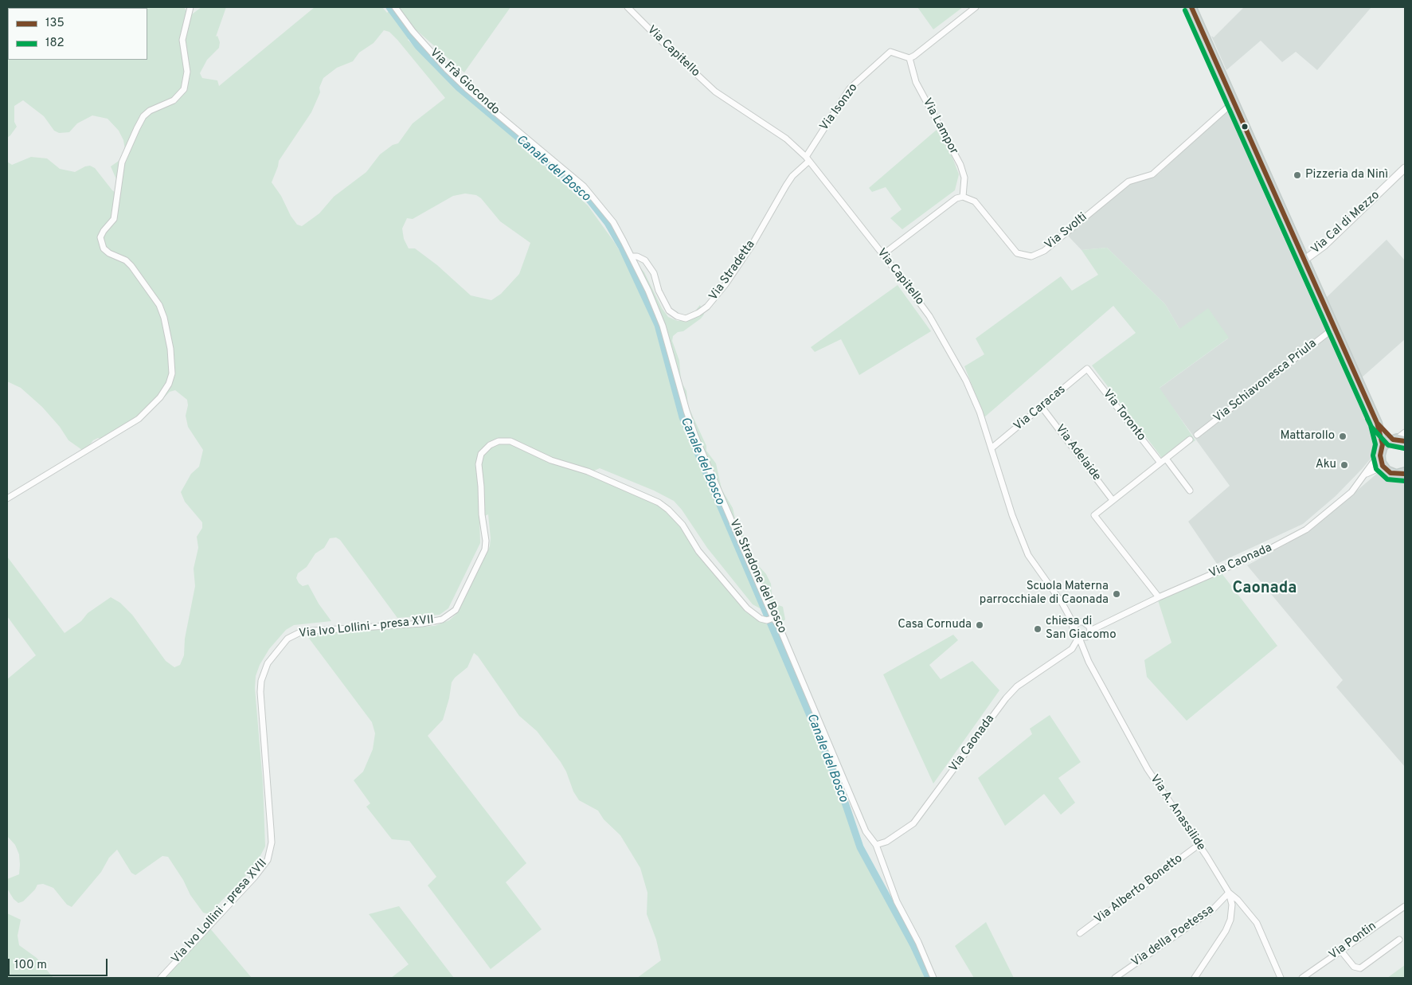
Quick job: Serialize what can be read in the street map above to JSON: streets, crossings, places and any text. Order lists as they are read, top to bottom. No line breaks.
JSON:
{"streets":{"street":["Via Capitello","Via Frà Giocondo","Via Isonzo","Via Lampor","Via Cal di Mezzo","Via Svolti","Via Stradetta","Via Schiavonesca Priula","Via Caracas","Via Toronto","Via Adelaide","Via Caonada","Via Stradone del Bosco","Via Ivo Lollini - presa XVII","Via A. Anassilide","Via Alberto Bonetto","Via della Poetessa","Via Pontin"]},"crossings":[["Via Capitello","Via Isonzo"],["Via Capitello","Via Stradetta"],["Via Capitello","Via Caracas"],["Via Capitello","Via Caonada"],["Via Capitello","Via A. Anassilide"],["Via Frà Giocondo","Via Stradone del Bosco"],["Via Isonzo","Via Lampor"],["Via Isonzo","Via Stradetta"],["Via Lampor","Via Svolti"],["Via Stradetta","Via Stradone del Bosco"],["Via Caracas","Via Toronto"],["Via Caracas","Via Adelaide"],["Via Caonada","Via Stradone del Bosco"],["Via Caonada","Via A. Anassilide"],["Via Stradone del Bosco","Via Ivo Lollini - presa XVII"],["Via A. Anassilide","Via Alberto Bonetto"],["Via A. Anassilide","Via della Poetessa"]],"districts":["Caonada"],"water":["Canale del Bosco"],"places":["Pizzeria da Ninì","Mattarollo","Aku","Scuola Materna parrocchiale di Caonada","Casa Cornuda","chiesa di San Giacomo"],"lines":["transit line 135","transit line 182"],"legend":["135","182"],"scale_bar":"100 m"}
